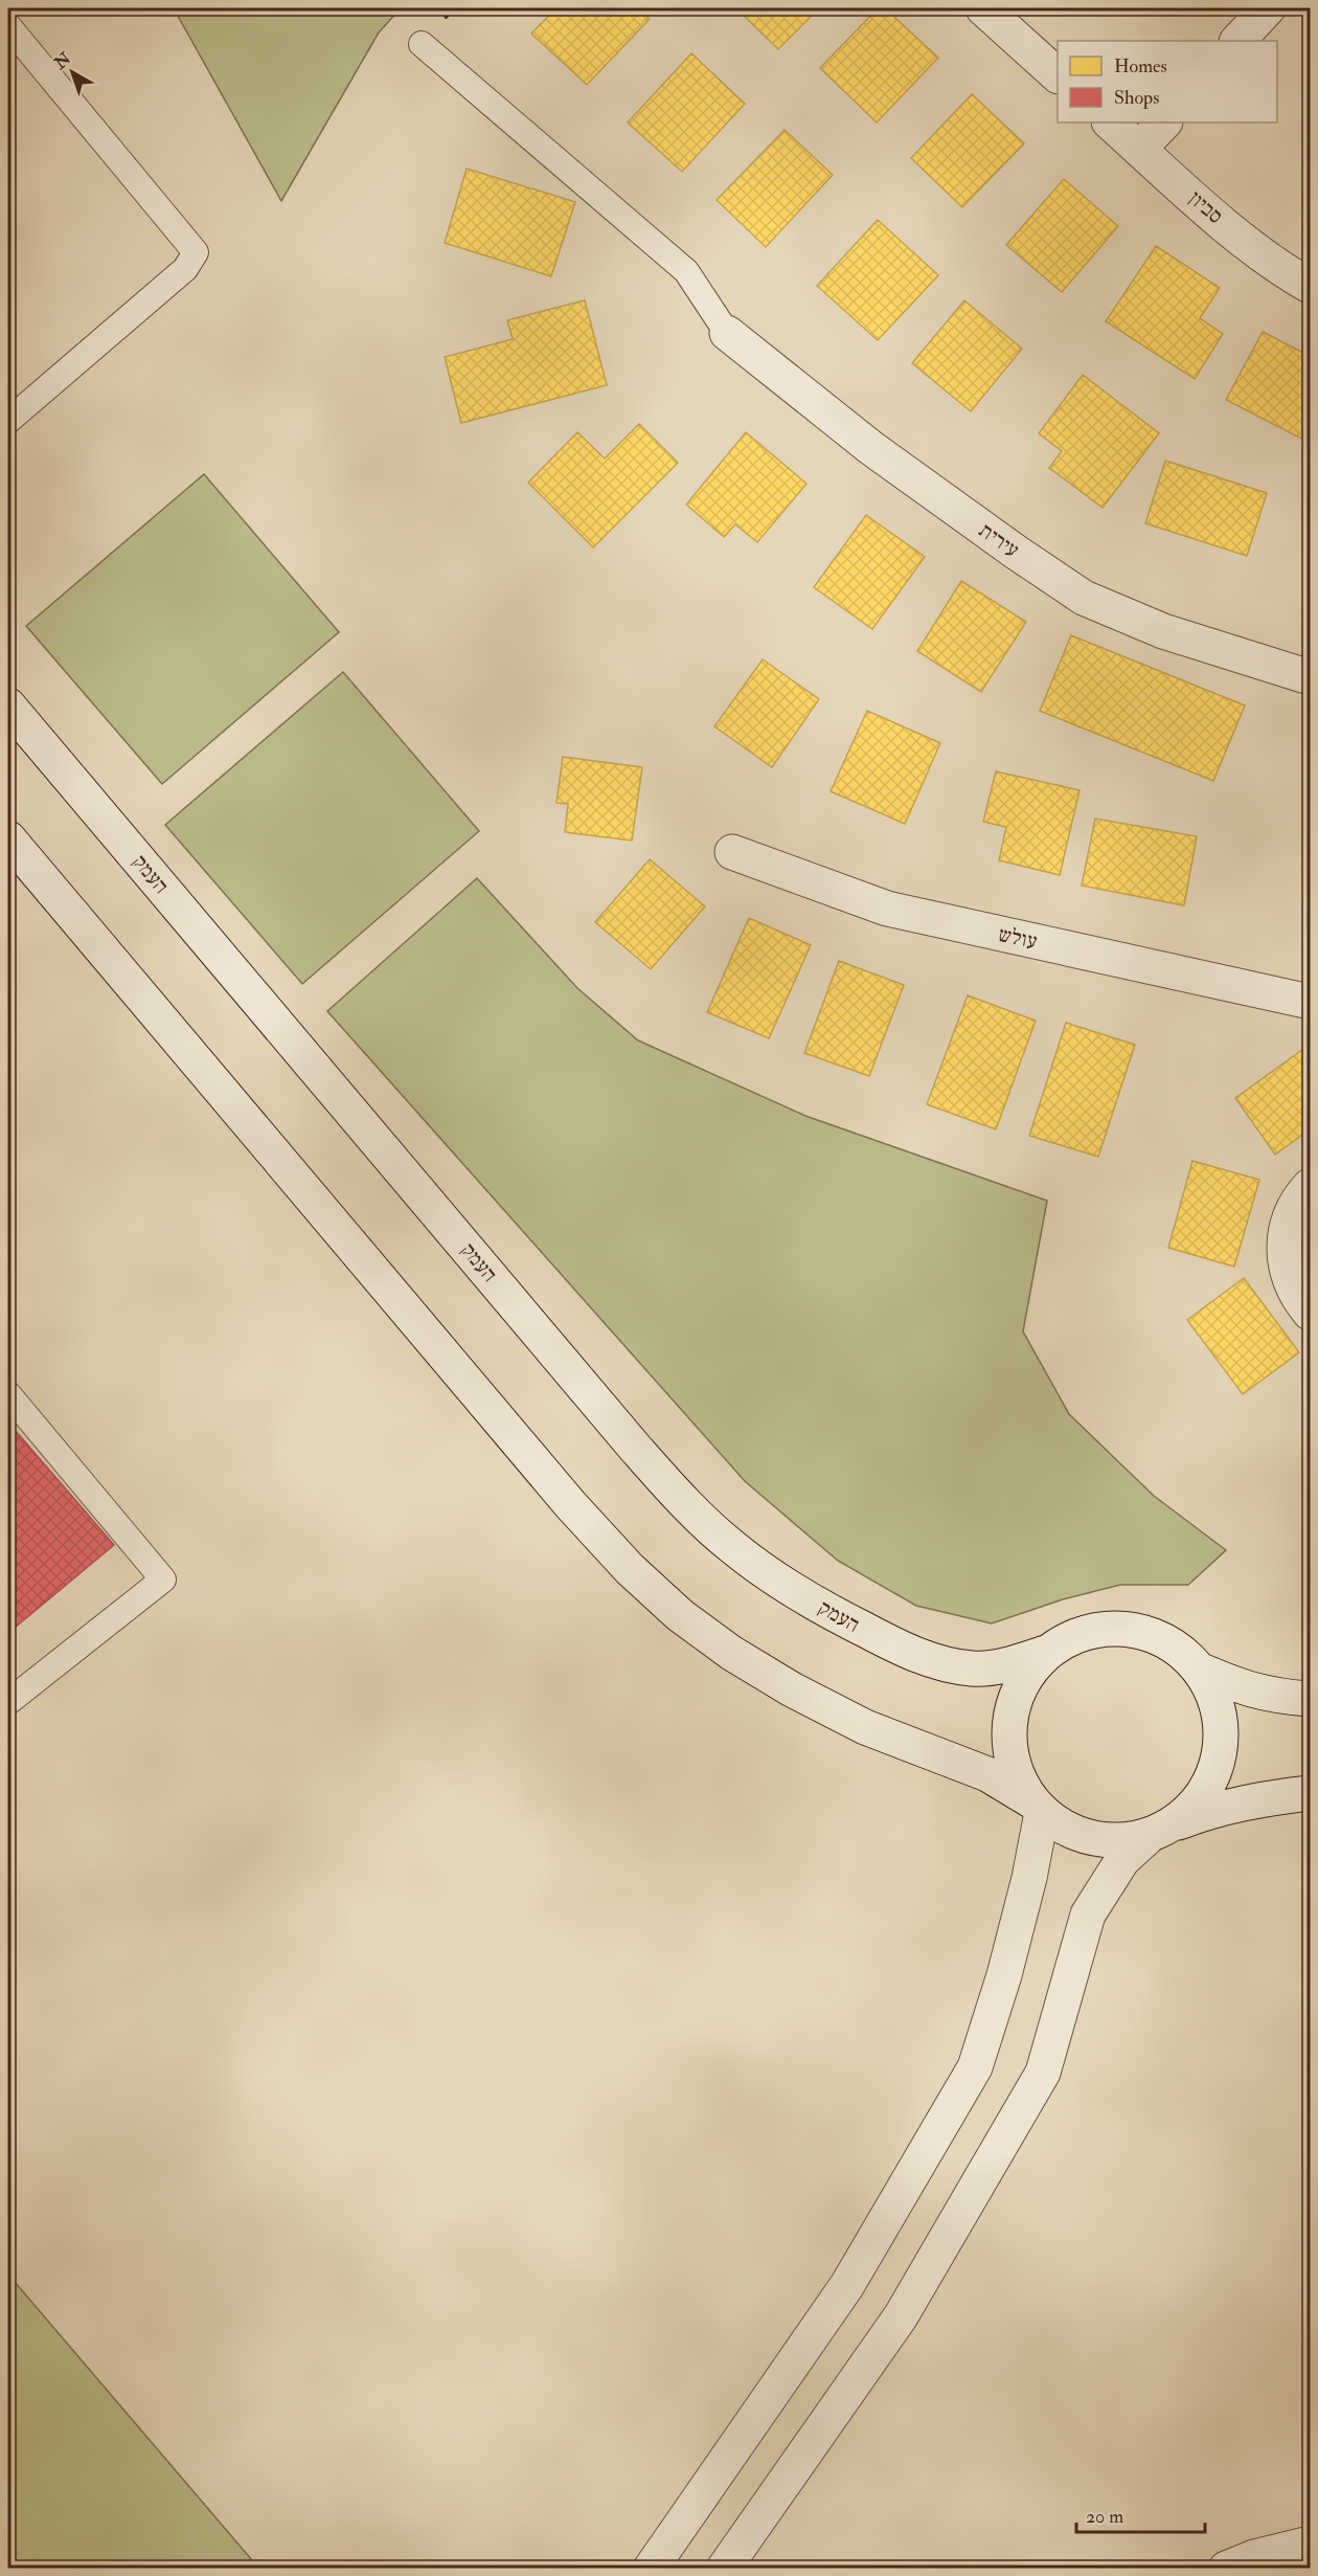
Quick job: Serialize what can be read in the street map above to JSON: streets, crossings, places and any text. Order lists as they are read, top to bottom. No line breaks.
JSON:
{"streets":{"main road":["סביון","עירית","העמק","עולש"]},"legend":["Homes","Shops"],"scale_bar":"20 m","north":"top left"}
